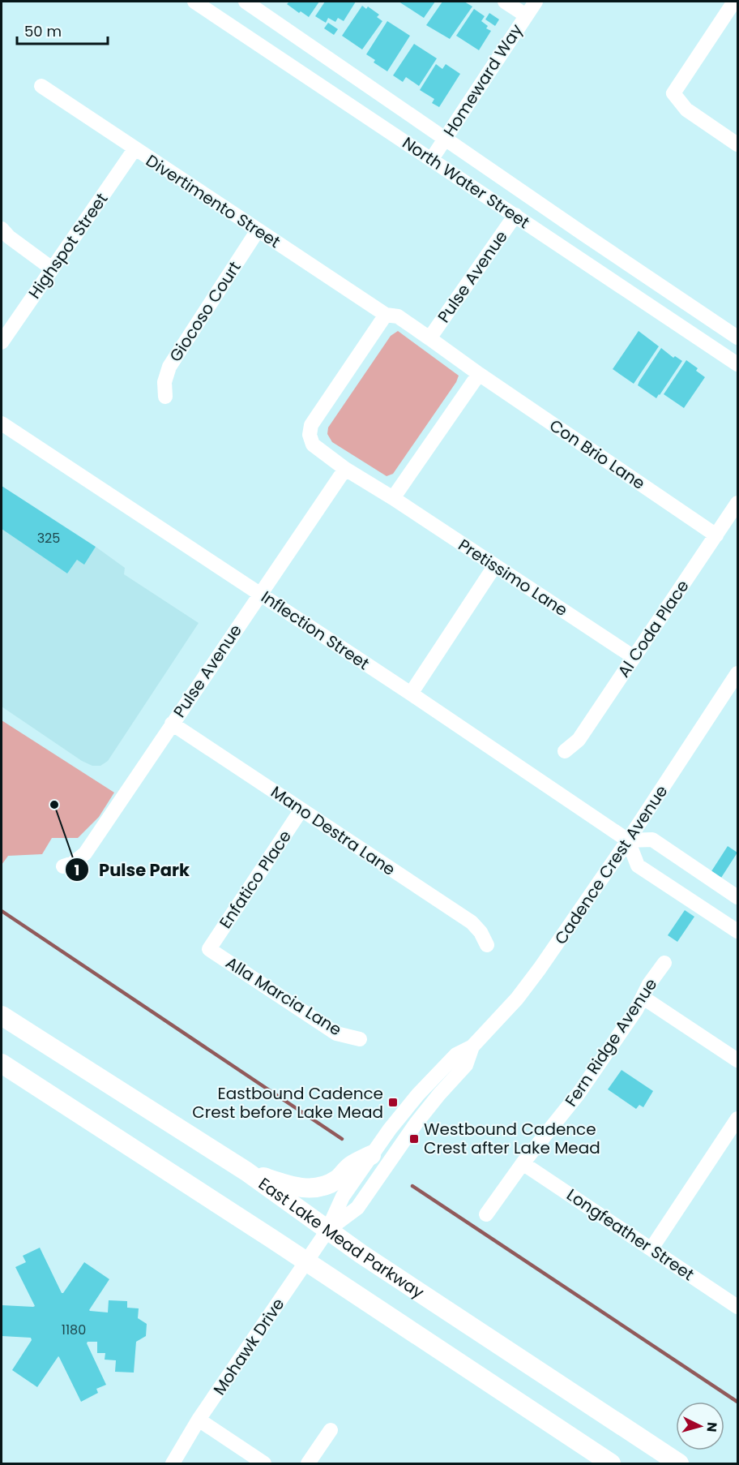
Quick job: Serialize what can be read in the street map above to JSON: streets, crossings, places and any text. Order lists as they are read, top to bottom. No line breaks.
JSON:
{"streets":{"main road":["East Lake Mead Parkway"],"street":["Homeward Way","North Water Street","Divertimento Street","Highspot Street","Pulse Avenue","Giocoso Court","Con Brio Lane","Pretissimo Lane","Al Coda Place","Inflection Street","Mano Destra Lane","Cadence Crest Avenue","Enfatico Place","Alla Marcia Lane","Fern Ridge Avenue","Longfeather Street","Mohawk Drive"]},"crossings":[["Homeward Way","North Water Street"],["North Water Street","Pulse Avenue"],["Divertimento Street","Highspot Street"],["Divertimento Street","Pulse Avenue"],["Divertimento Street","Giocoso Court"],["Pulse Avenue","Con Brio Lane"],["Pulse Avenue","Inflection Street"],["Pulse Avenue","Mano Destra Lane"],["Con Brio Lane","Al Coda Place"],["Pretissimo Lane","Al Coda Place"],["Inflection Street","Cadence Crest Avenue"],["Mano Destra Lane","Enfatico Place"],["Cadence Crest Avenue","East Lake Mead Parkway"],["Cadence Crest Avenue","Mohawk Drive"],["Enfatico Place","Alla Marcia Lane"],["Fern Ridge Avenue","Longfeather Street"],["East Lake Mead Parkway","Mohawk Drive"]],"places":{"other":["Pulse Park"],"transit":["Eastbound Cadence Crest before Lake Mead","Westbound Cadence Crest after Lake Mead"]},"house_numbers":["325","1180"],"scale_bar":"50 m","north":"right"}
